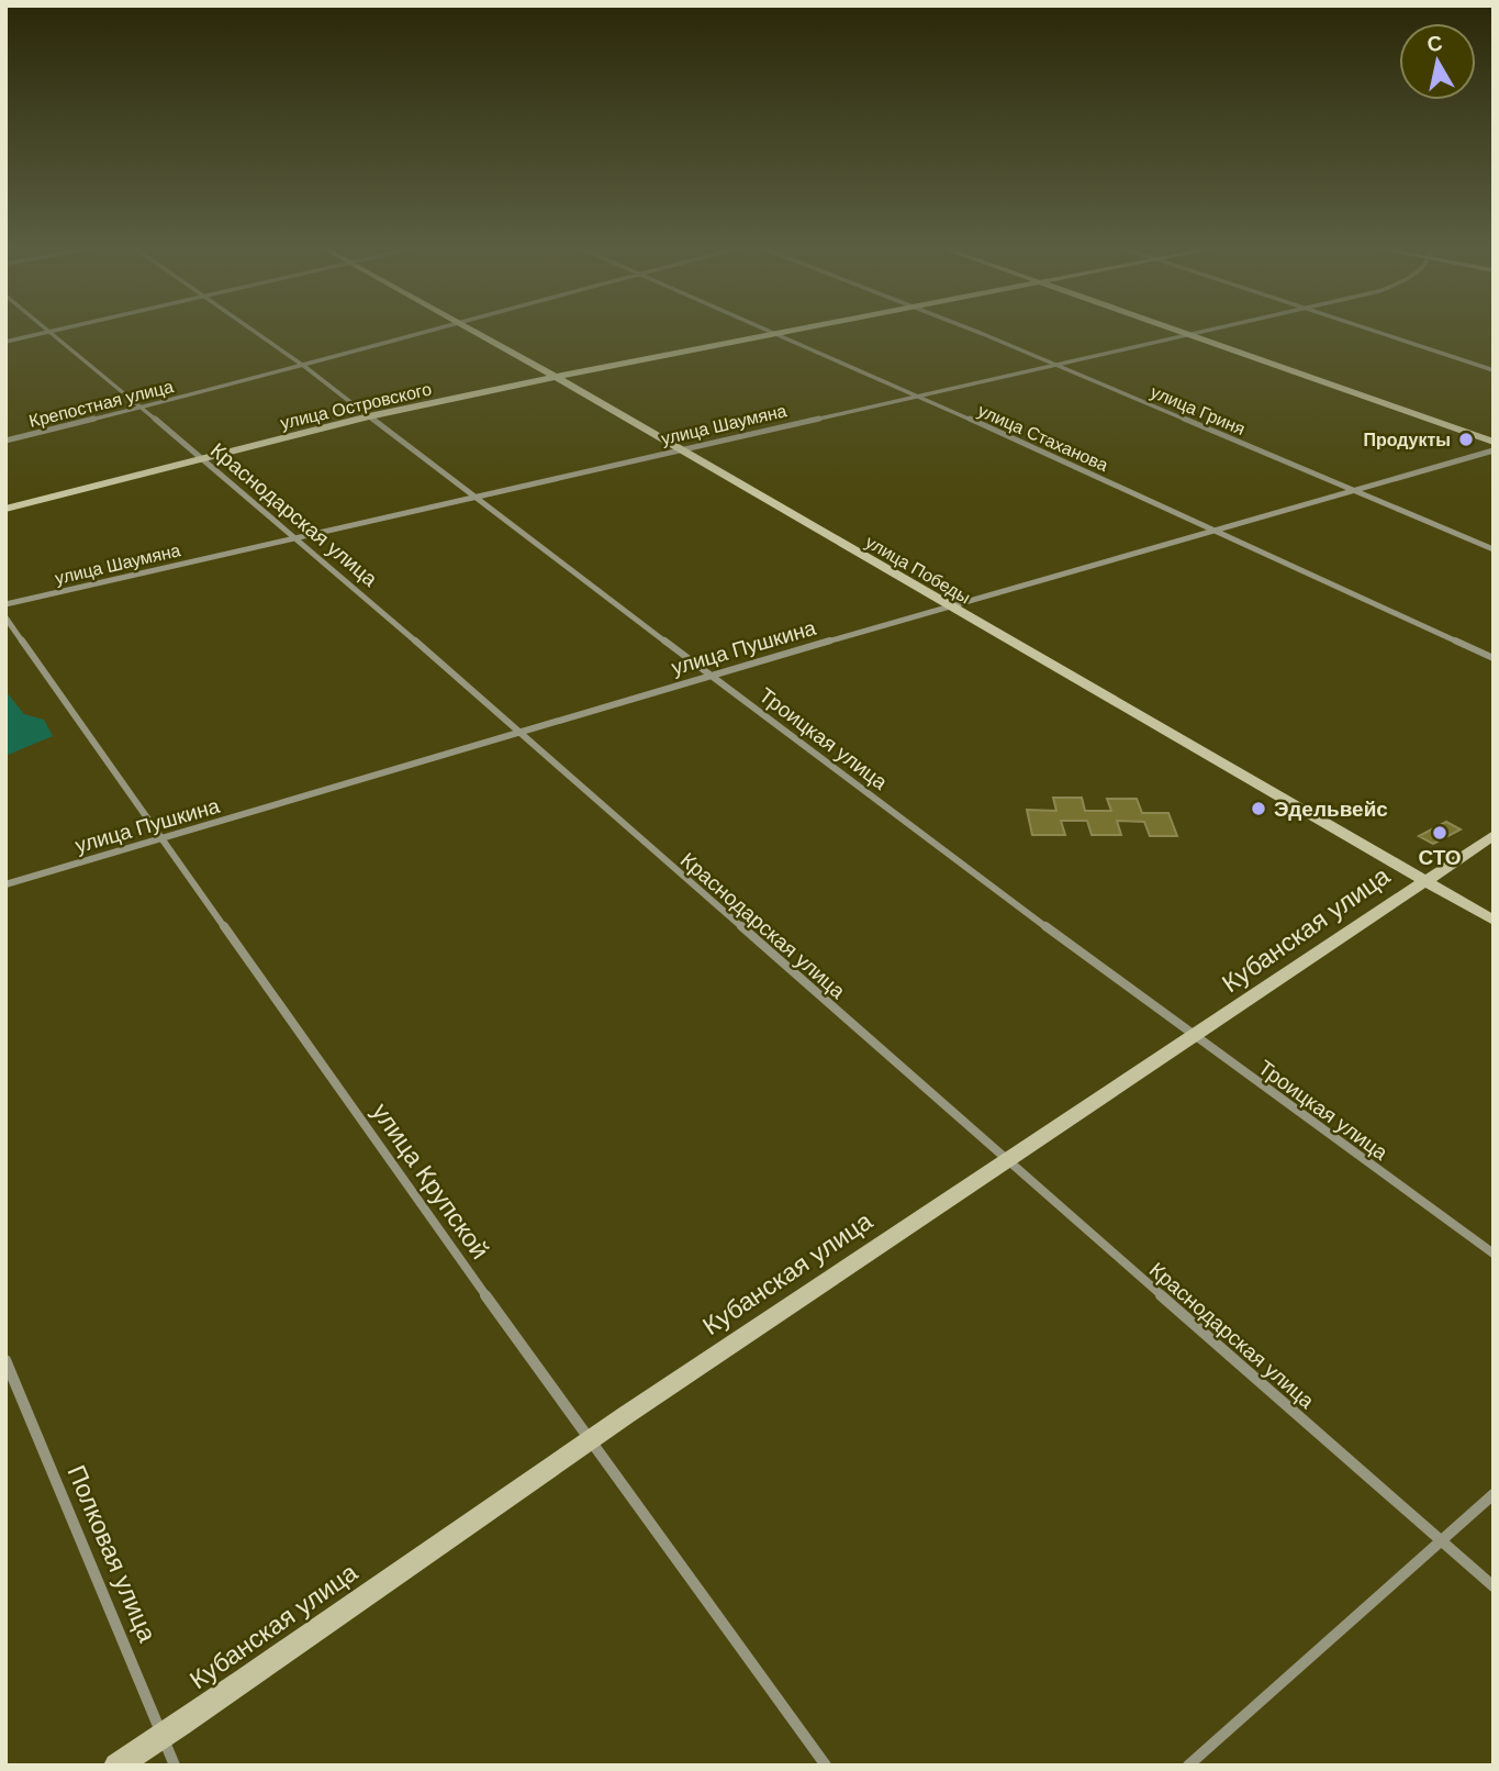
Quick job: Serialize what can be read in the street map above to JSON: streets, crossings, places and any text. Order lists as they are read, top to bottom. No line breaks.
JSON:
{"streets":{"street":["Крепостная улица","улица Островского","улица Гриня","улица Шаумяна","улица Стаханова","Краснодарская улица","улица Победы","улица Пушкина","Троицкая улица","Кубанская улица","улица Крупской","Полковая улица"]},"crossings":[["Крепостная улица","Краснодарская улица"],["Крепостная улица","Троицкая улица"],["улица Островского","улица Стаханова"],["улица Островского","Краснодарская улица"],["улица Островского","улица Победы"],["улица Островского","Троицкая улица"],["улица Гриня","улица Шаумяна"],["улица Гриня","улица Пушкина"],["улица Шаумяна","улица Стаханова"],["улица Шаумяна","Краснодарская улица"],["улица Шаумяна","улица Победы"],["улица Шаумяна","Троицкая улица"],["улица Стаханова","улица Пушкина"],["Краснодарская улица","улица Пушкина"],["Краснодарская улица","Кубанская улица"],["улица Победы","улица Пушкина"],["улица Победы","Кубанская улица"],["улица Пушкина","Троицкая улица"],["улица Пушкина","улица Крупской"],["Троицкая улица","Кубанская улица"],["Кубанская улица","улица Крупской"],["Кубанская улица","Полковая улица"]],"places":["Продукты","Эдельвейс","СТО"],"north":"top"}
